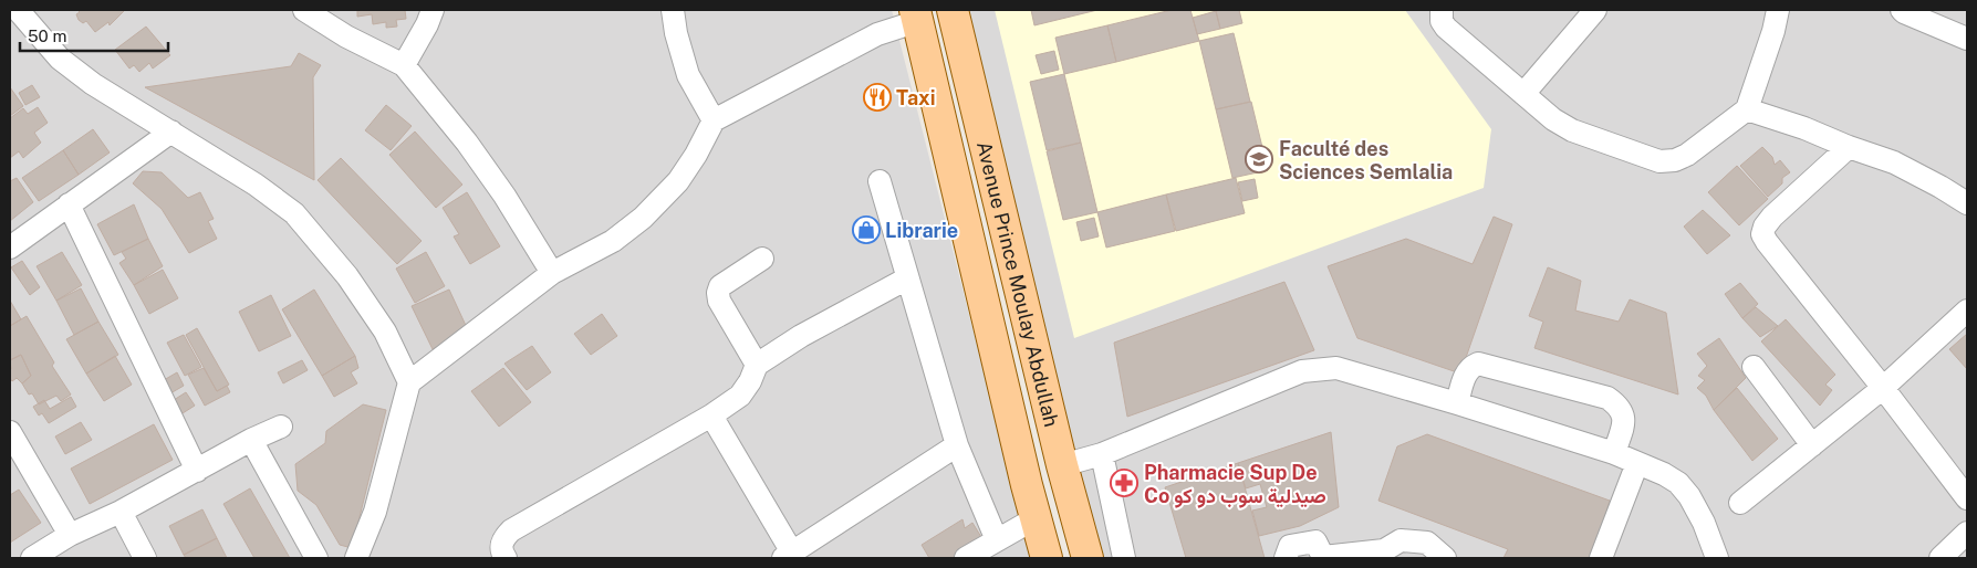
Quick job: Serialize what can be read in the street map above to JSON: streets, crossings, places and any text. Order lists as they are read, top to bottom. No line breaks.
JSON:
{"streets":{"main road":["Avenue Prince Moulay Abdullah"]},"places":{"restaurant":["Taxi"],"school or university":["Faculté des Sciences Semlalia"],"shop":["Librarie"],"pharmacy":["Pharmacie Sup De Co صيدلية سوب دو كو"]},"scale_bar":"50 m"}
